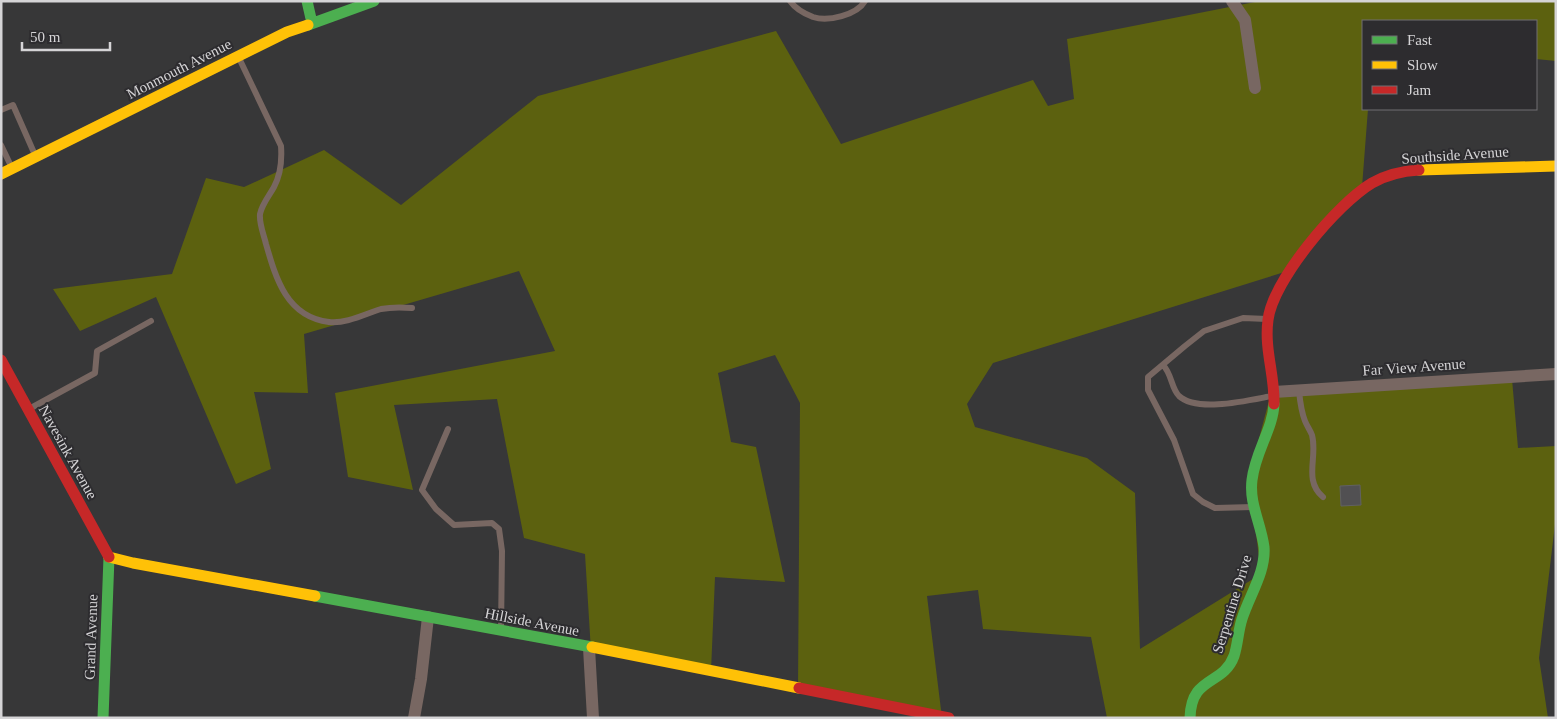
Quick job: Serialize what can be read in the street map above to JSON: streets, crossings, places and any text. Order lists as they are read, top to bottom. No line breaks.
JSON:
{"streets":{"street":["Monmouth Avenue","Southside Avenue","Far View Avenue","Navesink Avenue","Serpentine Drive","Hillside Avenue","Grand Avenue"]},"crossings":[["Southside Avenue","Serpentine Drive"],["Far View Avenue","Serpentine Drive"],["Navesink Avenue","Hillside Avenue"],["Navesink Avenue","Grand Avenue"],["Hillside Avenue","Grand Avenue"]],"legend":["Fast","Slow","Jam"],"scale_bar":"50 m"}
